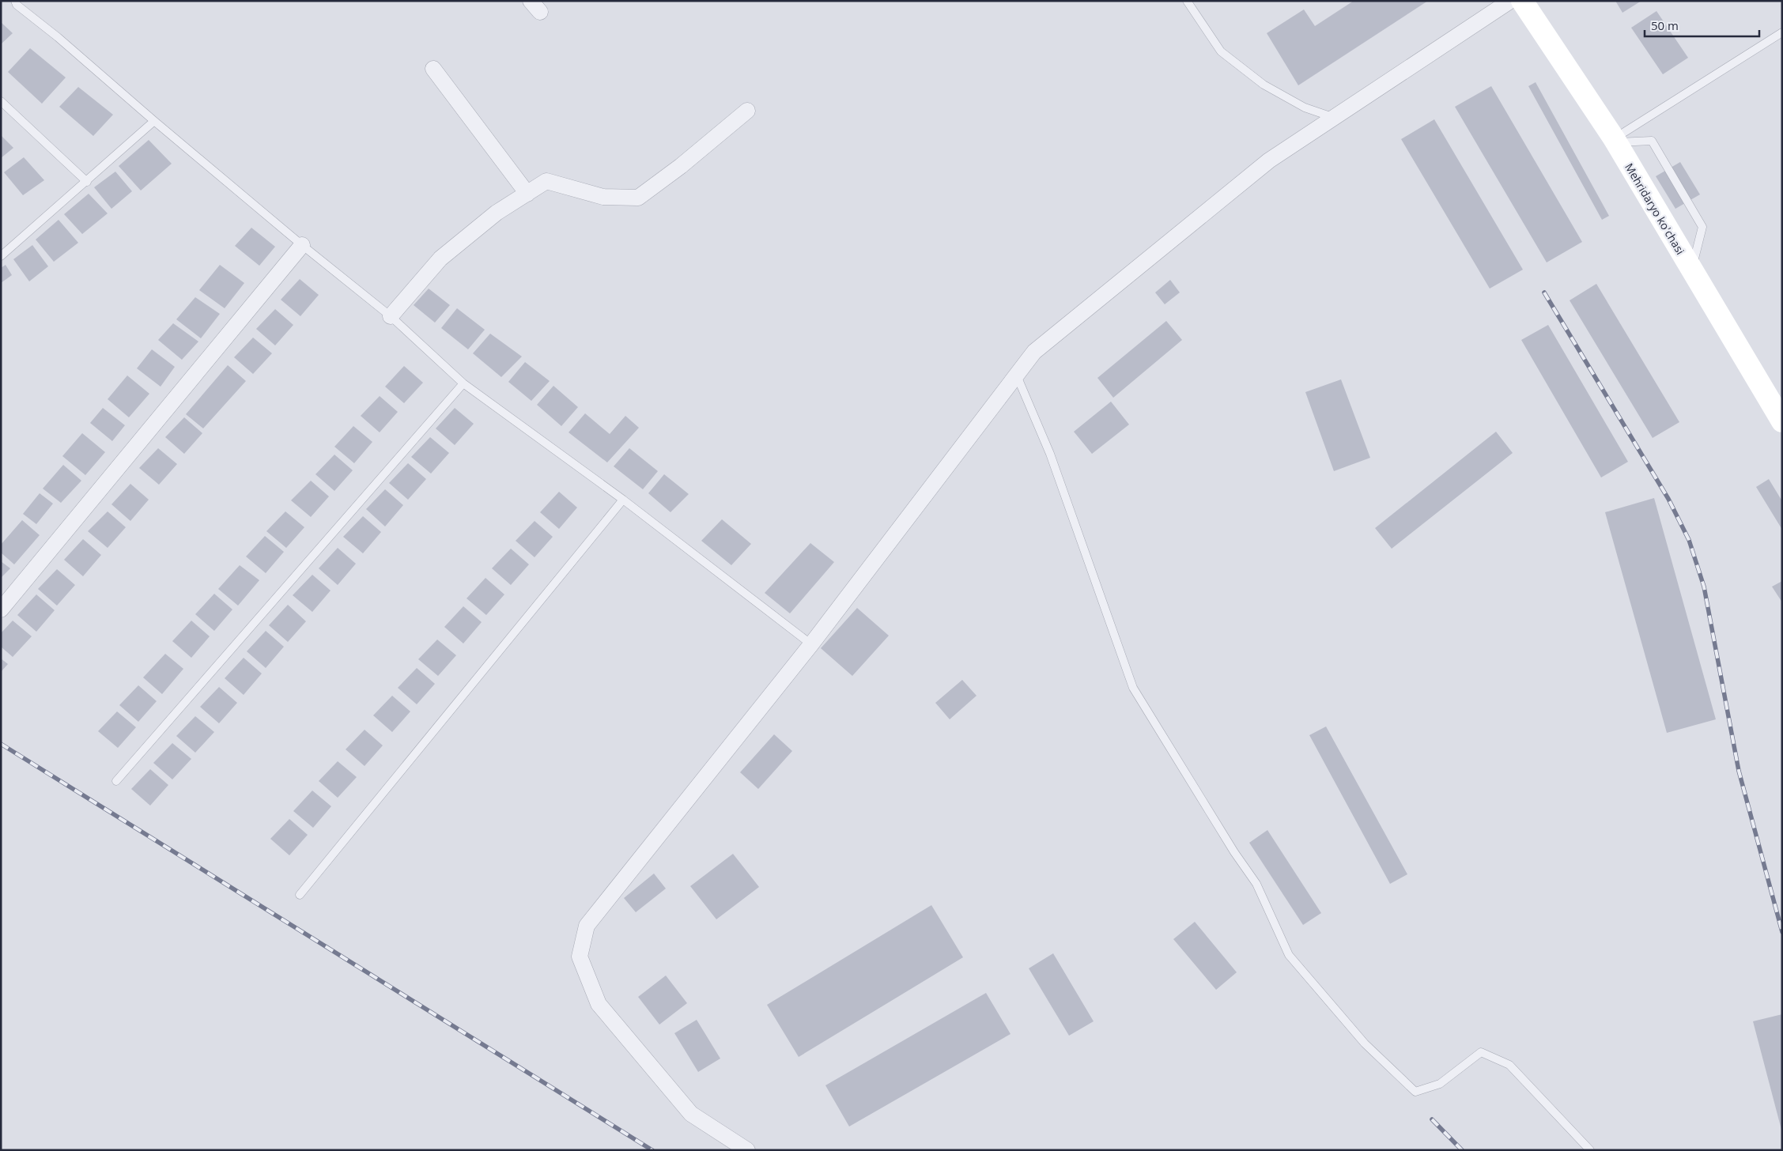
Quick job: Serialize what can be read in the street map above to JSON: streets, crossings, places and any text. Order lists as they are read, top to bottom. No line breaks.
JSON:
{"streets":{"main road":["Мehridaryo ko'chasi"]},"scale_bar":"50 m"}
